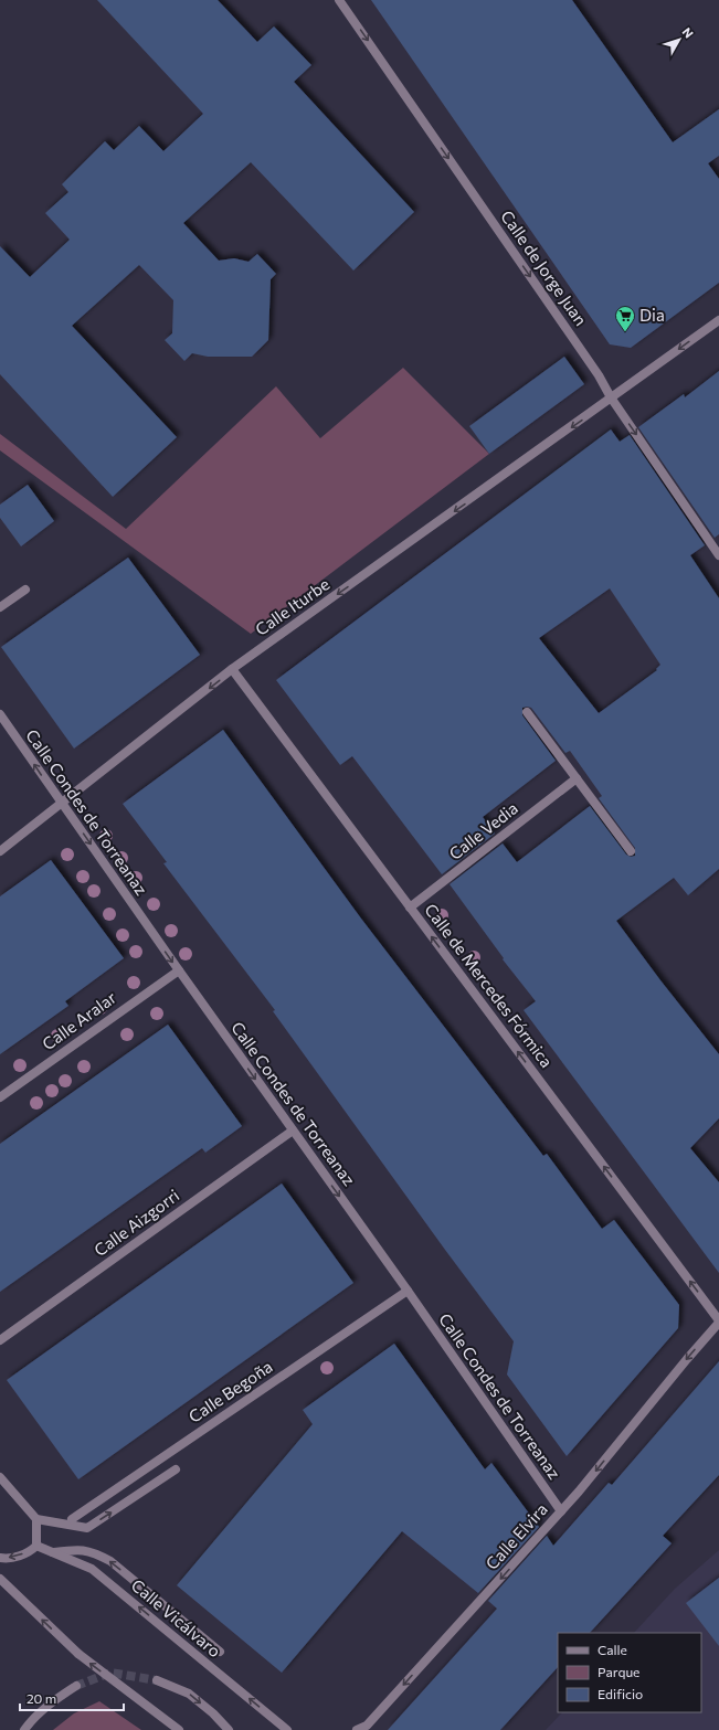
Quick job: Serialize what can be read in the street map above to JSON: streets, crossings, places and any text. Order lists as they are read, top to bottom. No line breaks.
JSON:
{"streets":{"street":["Calle de Jorge Juan","Calle Iturbe","Calle Condes de Torreanaz","Calle Vedia","Calle de Mercedes Fórmica","Calle Aralar","Calle Aizgorri","Calle Begoña","Calle Elvira","Calle Vicálvaro"]},"crossings":[["Calle de Jorge Juan","Calle Iturbe"],["Calle Iturbe","Calle Condes de Torreanaz"],["Calle Iturbe","Calle de Mercedes Fórmica"],["Calle Condes de Torreanaz","Calle Aralar"],["Calle Condes de Torreanaz","Calle Aizgorri"],["Calle Condes de Torreanaz","Calle Begoña"],["Calle Condes de Torreanaz","Calle Elvira"],["Calle Vedia","Calle de Mercedes Fórmica"],["Calle de Mercedes Fórmica","Calle Elvira"]],"one_way":["Calle de Jorge Juan","Calle Iturbe","Calle de Mercedes Fórmica","Calle Elvira"],"places":{"supermarket":["Dia"]},"legend":["Calle","Parque","Edificio"],"scale_bar":"20 m","north":"top right"}
